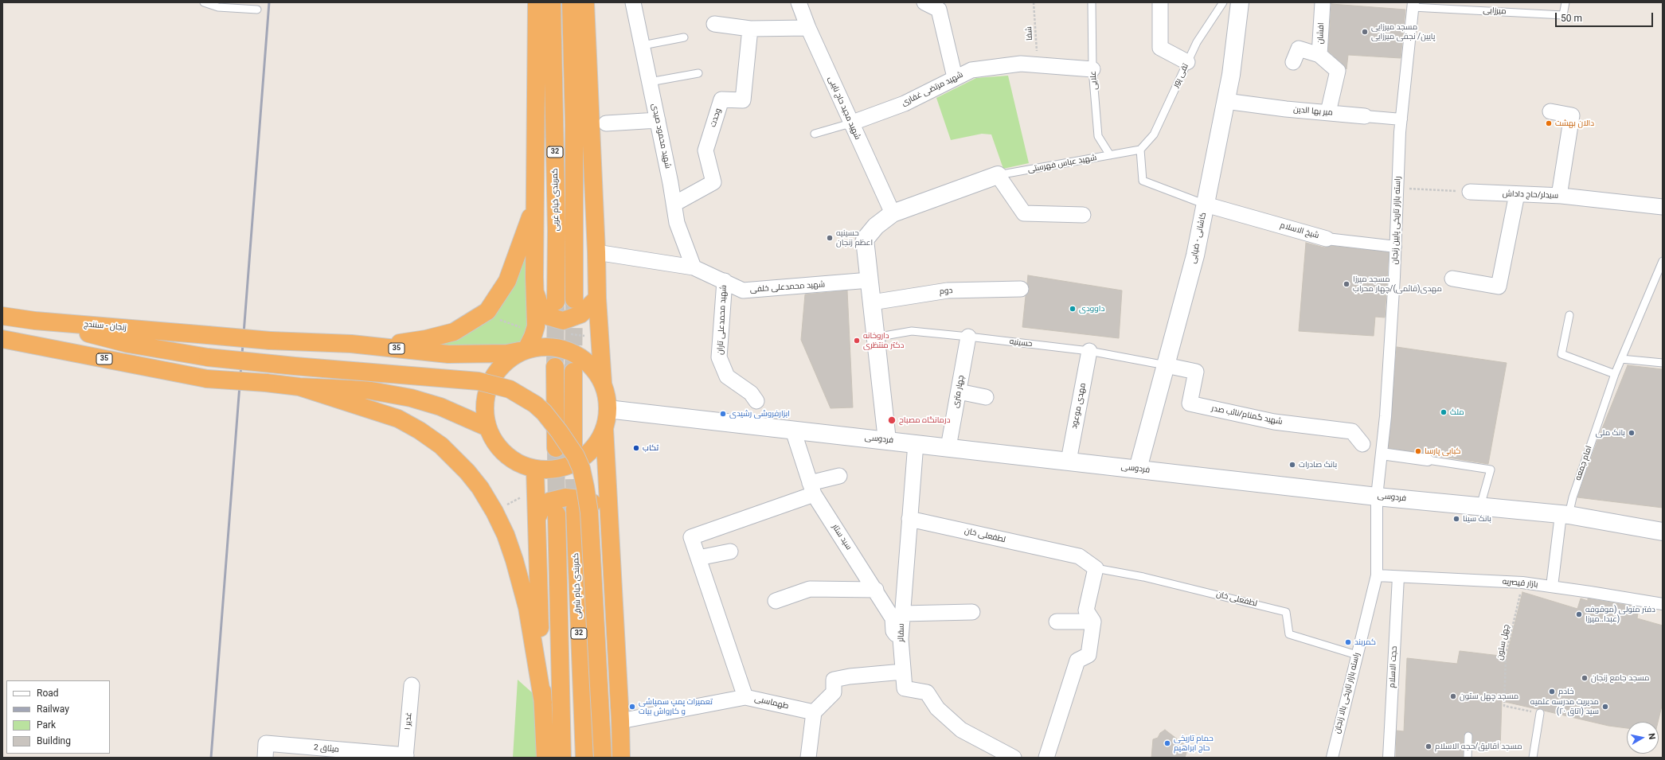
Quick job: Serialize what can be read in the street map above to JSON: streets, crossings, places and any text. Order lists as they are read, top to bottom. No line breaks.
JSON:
{"streets":{"highway":["32","کمربندی خیام غربی","زنجان - سنندج","35","کمربندی خیام شرقی"],"main road":["شهید عباس فهرستی","کاشانی - ضیایی","فردوسی"],"street":["افشان","شهید مرتضی غفاری","شهید مجید حاج نایبی","میر بها الدین","وحدت","شهید محمود صیدی","سیدلر/حاج داداش","راسته بازار تاریخی پایین زنجان","شیخ الاسلام","شهید محمدعلی خلفی","دوم","شهید محمدعلی تاران","چهار متری","مهدی موعود","شهید گمنام/نائب صدر","لطفعلی خان","سید ستار","بازار قیصریه","سقالر","حجت الاسلام","راسته بازار تاریخی بالا زنجان","طهماسبی","غدیر ۱","میثاق 2"],"lane":["میرزایی","تقی پور","علایی","حسینیه","امام جمعه"],"path":["شفا","چهل ستون"]},"crossings":[["میرزایی","راسته بازار تاریخی پایین زنجان"],["شفا","شهید مرتضی غفاری"],["افشان","میر بها الدین"],["تقی پور","شهید عباس فهرستی"],["علایی","شهید مرتضی غفاری"],["علایی","شهید عباس فهرستی"],["شهید مرتضی غفاری","شهید مجید حاج نایبی"],["شهید مجید حاج نایبی","شهید عباس فهرستی"],["میر بها الدین","راسته بازار تاریخی پایین زنجان"],["میر بها الدین","کاشانی - ضیایی"],["وحدت","شهید محمود صیدی"],["شهید محمود صیدی","شهید محمدعلی خلفی"],["راسته بازار تاریخی پایین زنجان","شیخ الاسلام"],["راسته بازار تاریخی پایین زنجان","فردوسی"],["راسته بازار تاریخی پایین زنجان","راسته بازار تاریخی بالا زنجان"],["شیخ الاسلام","کاشانی - ضیایی"],["کاشانی - ضیایی","حسینیه"],["کاشانی - ضیایی","شهید گمنام/نائب صدر"],["کاشانی - ضیایی","فردوسی"],["شهید محمدعلی خلفی","شهید محمدعلی تاران"],["زنجان - سنندج","35"],["حسینیه","چهار متری"],["حسینیه","مهدی موعود"],["حسینیه","شهید گمنام/نائب صدر"],["چهار متری","فردوسی"],["مهدی موعود","فردوسی"],["فردوسی","امام جمعه"],["فردوسی","سید ستار"],["فردوسی","سقالر"],["فردوسی","راسته بازار تاریخی بالا زنجان"],["لطفعلی خان","سقالر"],["لطفعلی خان","راسته بازار تاریخی بالا زنجان"],["سید ستار","سقالر"],["بازار قیصریه","چهل ستون"],["بازار قیصریه","حجت الاسلام"],["بازار قیصریه","راسته بازار تاریخی بالا زنجان"],["غدیر ۱","میثاق 2"]],"places":["مسجد میرزایی پایین/ نجفی میرزایی","دالان بهشت","حسینیه اعظم زنجان","مسجد میرزا مهدی(قائمی)/چهار محراب","داوودی","داروخانه دکتر منتظری","ملک","ابزارفروشی رشیدی","درمانگاه مصباح","بانک ملی","تکاب","کبابی پارسا","بانک صادرات","بانک سینا","دفتر متولی (موقوفه عبدا..میرزا)","کمربند","مسجد جامع زنجان","خادم","مسجد چهل ستون","تعمیرات پمپ سمپاشی و کارواش بیات","مدیریت مدرسه علمیه سید (اتاق ۲۰)","حمام تاریخی حاج ابراهیم","مسجد آقالیق/حجه الاسلام"],"legend":["Road","Railway","Park","Building"],"scale_bar":"50 m","north":"right"}
